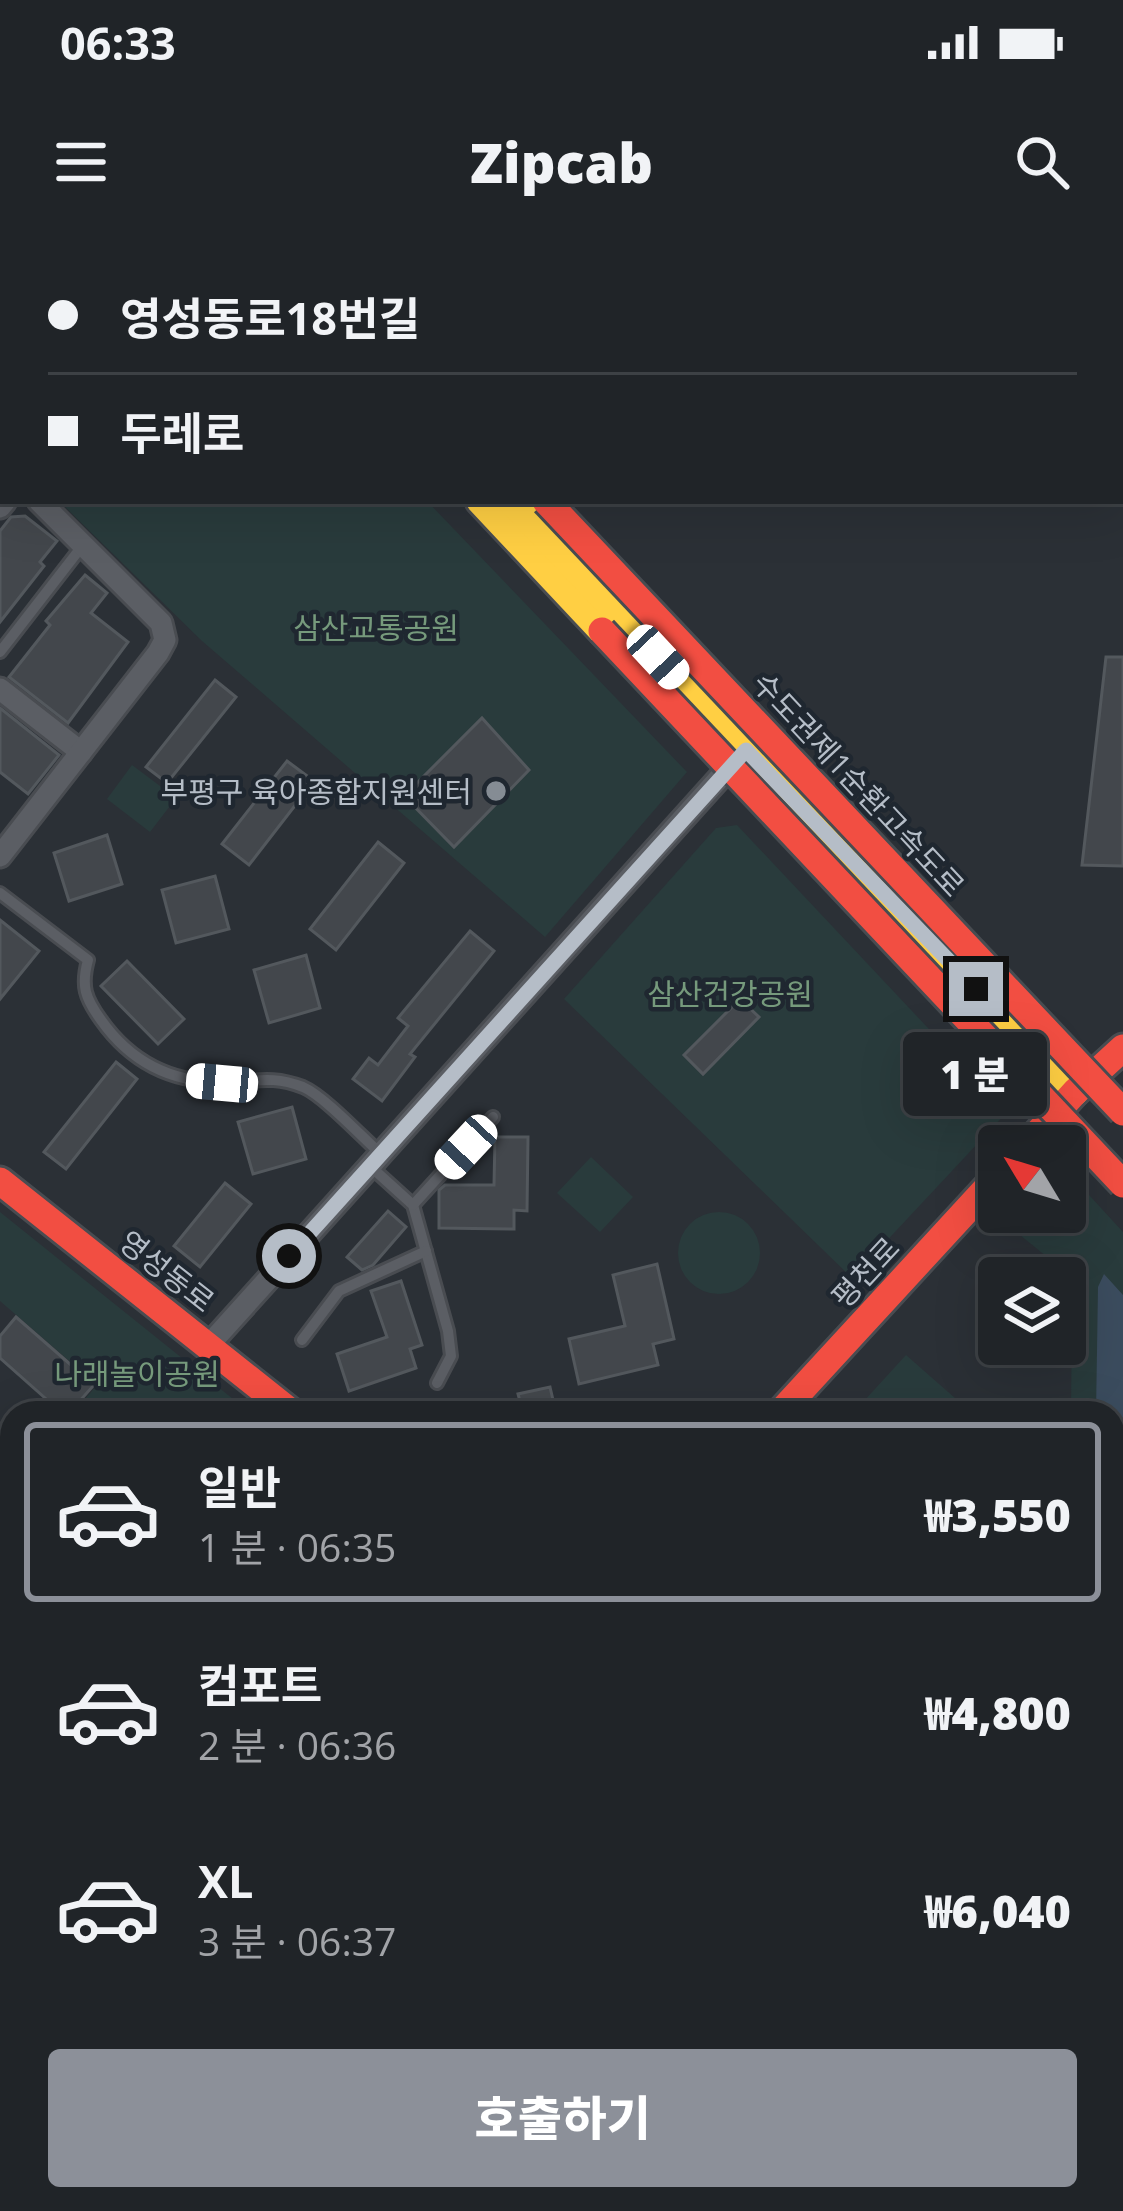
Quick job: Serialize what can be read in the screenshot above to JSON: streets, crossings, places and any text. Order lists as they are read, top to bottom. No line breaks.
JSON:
{"streets":{"main road":["수도권제1순환고속도로","영성동로","평천로"]},"parks":["삼산교통공원","삼산건강공원","나래놀이공원"],"places":["부평구 육아종합지원센터"],"north":"top left","page":{"status":"06:33","header":"Zipcab","banner":["영성동로18번길","두레로"],"bubble":"1 분","list":[{"name":"일반","note":"1 분 · 06:35","value":"₩3,550"},{"name":"컴포트","note":"2 분 · 06:36","value":"₩4,800"},{"name":"XL","note":"3 분 · 06:37","value":"₩6,040"}],"buttons":"호출하기"}}
